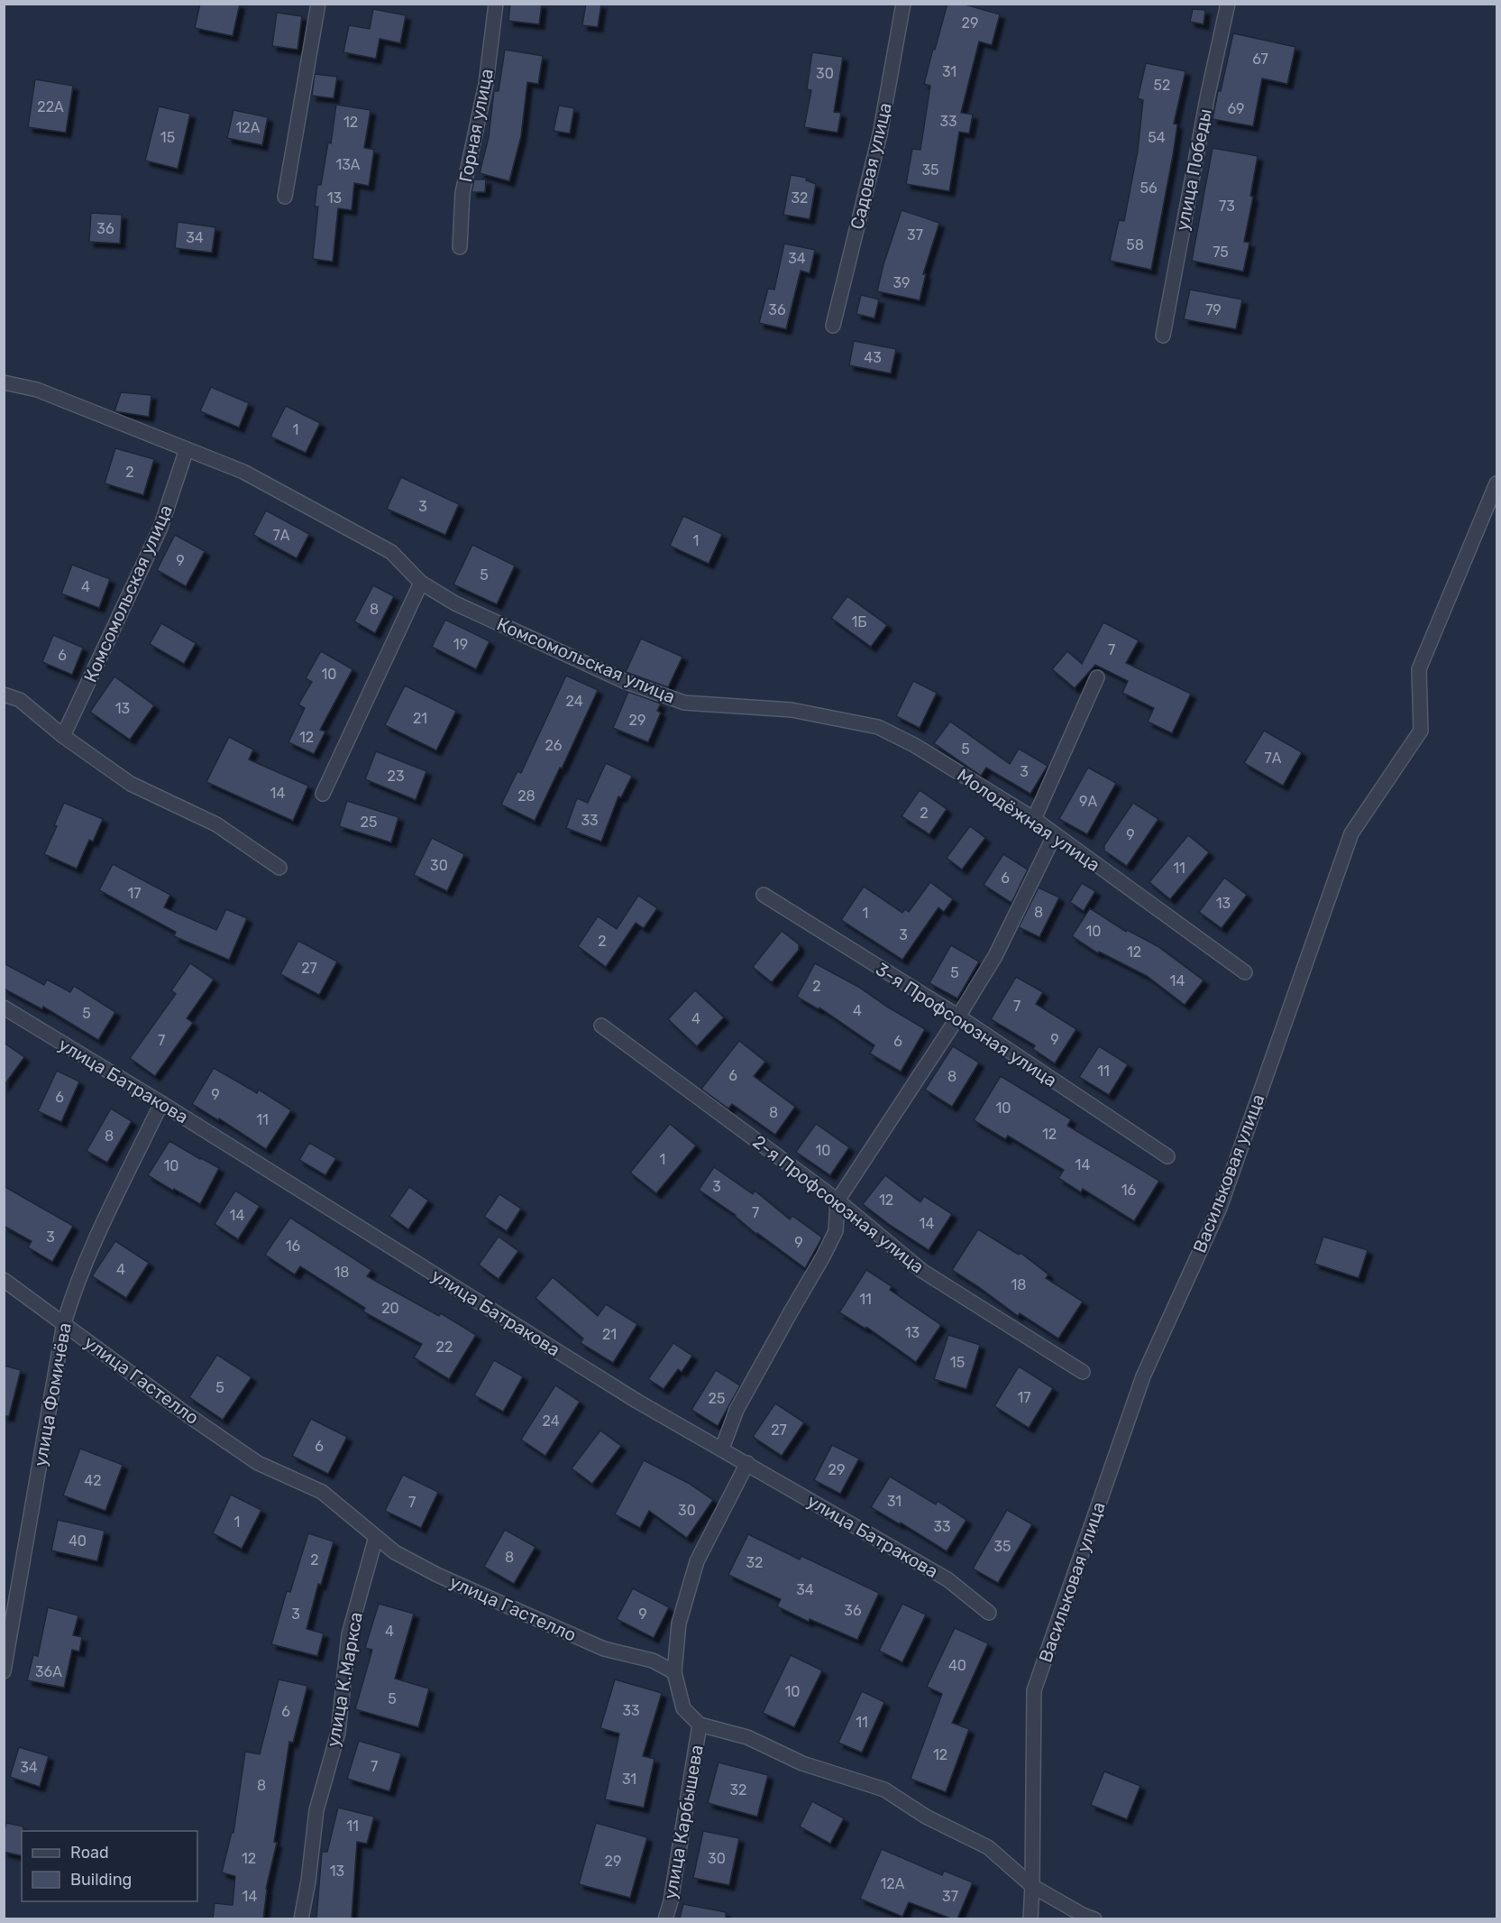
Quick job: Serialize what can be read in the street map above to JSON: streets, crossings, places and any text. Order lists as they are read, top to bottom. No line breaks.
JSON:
{"streets":{"street":["Горная улица","Садовая улица","улица Победы","Комсомольская улица","Молодёжная улица","3-я Профсоюзная улица","улица Батракова","Васильковая улица","2-я Профсоюзная улица","улица Гастелло","улица Фомичёва","улица К.Маркса","улица Карбышева"]},"crossings":[["Комсомольская улица","Молодёжная улица"],["улица Батракова","улица Фомичёва"],["улица Гастелло","улица Фомичёва"],["улица Гастелло","улица К.Маркса"]],"house_numbers":["29","67","31","30","52","22А","69","33","12","12А","15","54","13А","35","56","13","32","73","36","37","34","58","75","34","39","36","79","43","1","2","3","7А","1","9","5","4","8","1Б","19","7","6","10","24","13","21","29","12","26","5","7А","3","23","14","28","9А","2","33","25","9","30","11","6","17","13","8","1","10","3","2","12","27","5","14","2","7","4","5","4","9","7","6","11","6","8","9","6","10","8","11","12","8","10","1","14","10","3","16","12","7","14","14","3","9","16","4","18","18","11","20","13","21","22","15","5","17","25","24","27","6","29","42","31","7","30","1","33","40","35","8","2","32","34","36","3","9","4","40","36А","10","5","33","6","11","12","7","34","31","8","32","11","12","30","29","13","12А","14","37"],"legend":["Road","Building"]}
